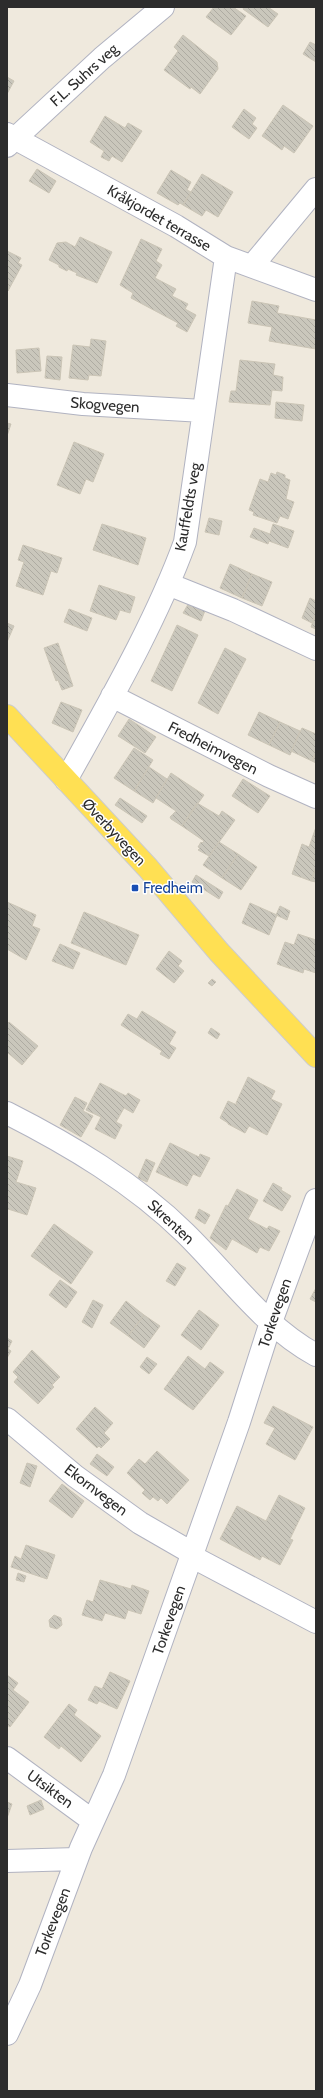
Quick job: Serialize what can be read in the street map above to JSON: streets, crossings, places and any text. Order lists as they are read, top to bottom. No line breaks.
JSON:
{"streets":{"main road":["Øverbyvegen"],"street":["F.L. Suhrs veg","Kråkjordet terrasse","Skogvegen","Kauffeldts veg","Fredheimvegen","Skrenten","Torkevegen","Ekornvegen","Utsikten"]},"crossings":[["F.L. Suhrs veg","Kråkjordet terrasse"],["Kråkjordet terrasse","Kauffeldts veg"],["Skogvegen","Kauffeldts veg"],["Kauffeldts veg","Fredheimvegen"],["Kauffeldts veg","Øverbyvegen"],["Skrenten","Torkevegen"],["Torkevegen","Ekornvegen"],["Torkevegen","Utsikten"]],"places":{"transit":["Fredheim"]}}
